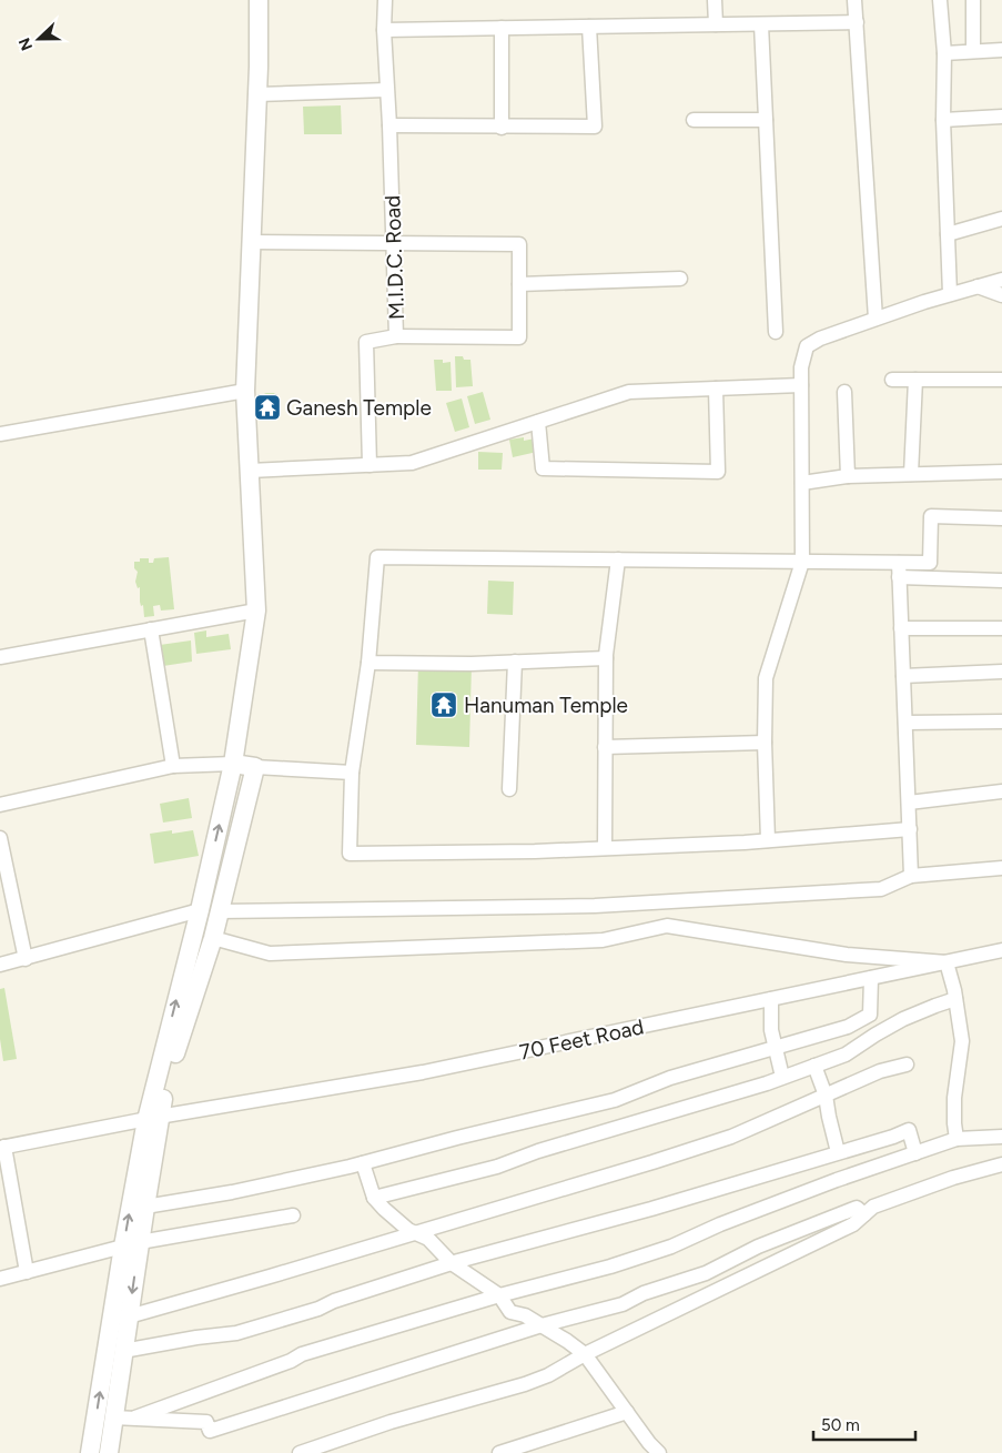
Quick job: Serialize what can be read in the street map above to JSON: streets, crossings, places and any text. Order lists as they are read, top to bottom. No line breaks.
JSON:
{"streets":{"street":["M.I.D.C. Road","70 Feet Road"]},"places":{"temple":["Ganesh Temple","Hanuman Temple"]},"scale_bar":"50 m","north":"left"}
